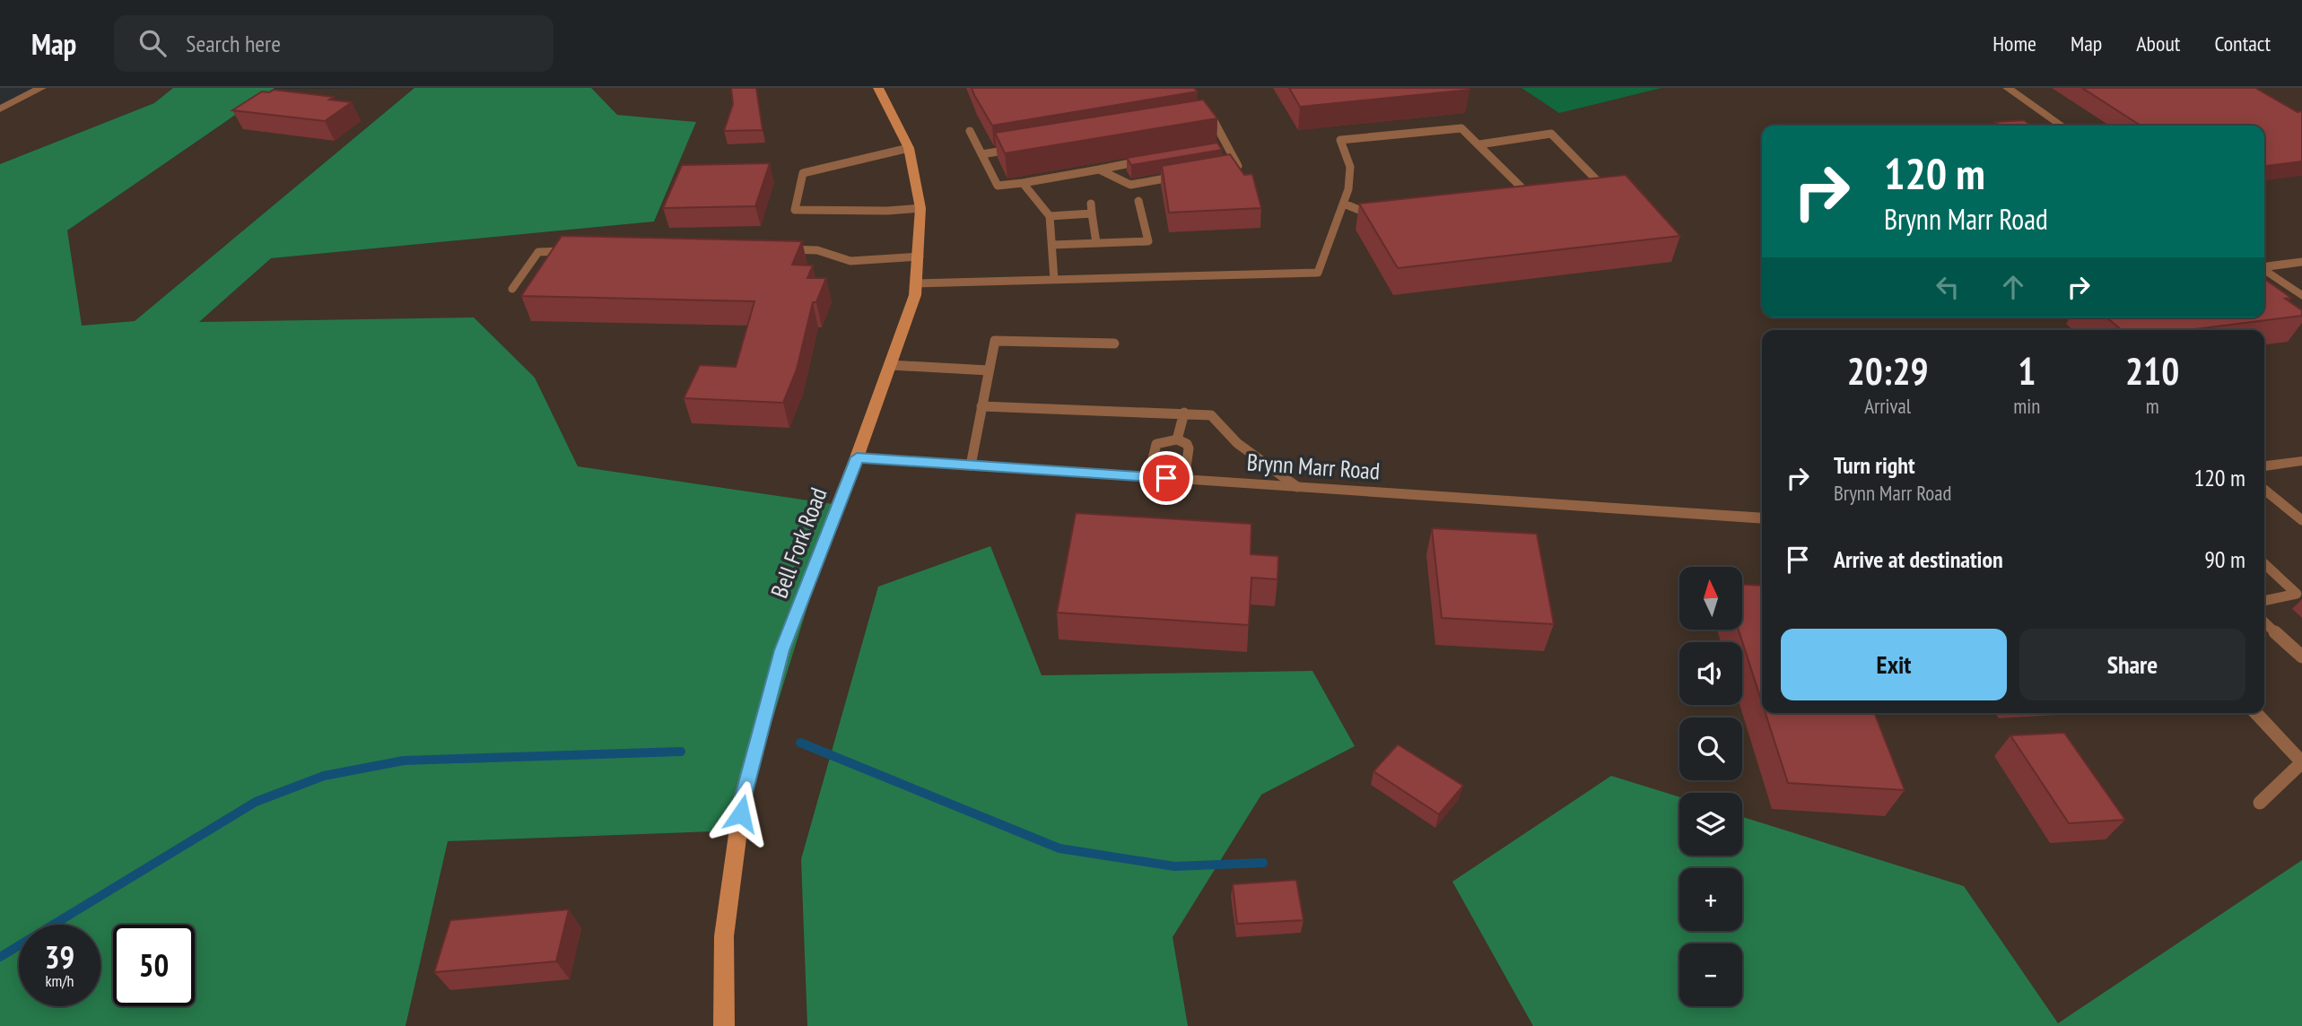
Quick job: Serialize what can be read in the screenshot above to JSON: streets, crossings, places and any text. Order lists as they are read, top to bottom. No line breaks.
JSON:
{"streets":{"main road":["Bell Fork Road"],"street":["Brynn Marr Road"]},"crossings":[["Brynn Marr Road","Bell Fork Road"]],"north":"top","page":{"header":"Map","search":"Search here","nav":["Home","Map","About","Contact"],"turn":["120 m","Brynn Marr Road"],"eta":["20:29","Arrival","1","min","210","m"],"list":[{"name":"Turn right","note":"Brynn Marr Road","value":"120 m"},{"name":"Arrive at destination","value":"90 m"}],"map_buttons":["+","−"],"buttons":["Exit","Share"],"speed":"39 km/h","limit":"50"}}
